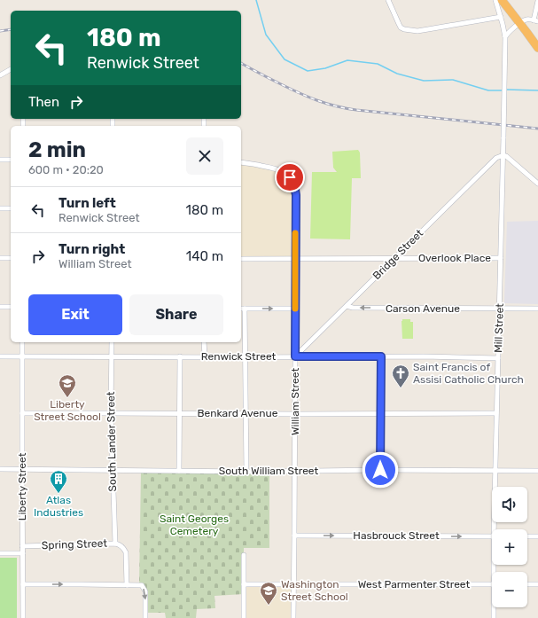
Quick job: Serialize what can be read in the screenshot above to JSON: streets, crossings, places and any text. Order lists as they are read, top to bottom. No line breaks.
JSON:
{"streets":{"street":["Bridge Street","Overlook Place","Carson Avenue","Mill Street","Renwick Street","William Street","Benkard Avenue","South Lander Street","South William Street","Liberty Street","Hasbrouck Street","Spring Street","West Parmenter Street"]},"crossings":[["Bridge Street","Overlook Place"],["Bridge Street","Carson Avenue"],["Bridge Street","Mill Street"],["Bridge Street","Renwick Street"],["Bridge Street","William Street"],["Overlook Place","Mill Street"],["Overlook Place","William Street"],["Carson Avenue","Mill Street"],["Mill Street","Renwick Street"],["Mill Street","Benkard Avenue"],["Mill Street","South William Street"],["Renwick Street","William Street"],["Renwick Street","South Lander Street"],["Renwick Street","Liberty Street"],["William Street","Benkard Avenue"],["William Street","South William Street"],["William Street","Hasbrouck Street"],["William Street","West Parmenter Street"],["Benkard Avenue","South Lander Street"],["Benkard Avenue","Liberty Street"],["South Lander Street","South William Street"],["South Lander Street","Spring Street"],["South William Street","Liberty Street"],["Liberty Street","Spring Street"]],"one_way":["Carson Avenue","Hasbrouck Street"],"parks":["Saint Georges Cemetery"],"places":{"church":["Saint Francis of Assisi Catholic Church"],"school or university":["Liberty Street School","Washington Street School"],"building":["Atlas Industries"]},"page":{"turn":["180 m","Renwick Street"],"then":"Then","heading":["2 min","600 m · 20:20"],"list":[{"name":"Turn left","note":"Renwick Street","value":"180 m"},{"name":"Turn right","note":"William Street","value":"140 m"}],"buttons":["Exit","Share"],"map_buttons":["+","−"]}}
